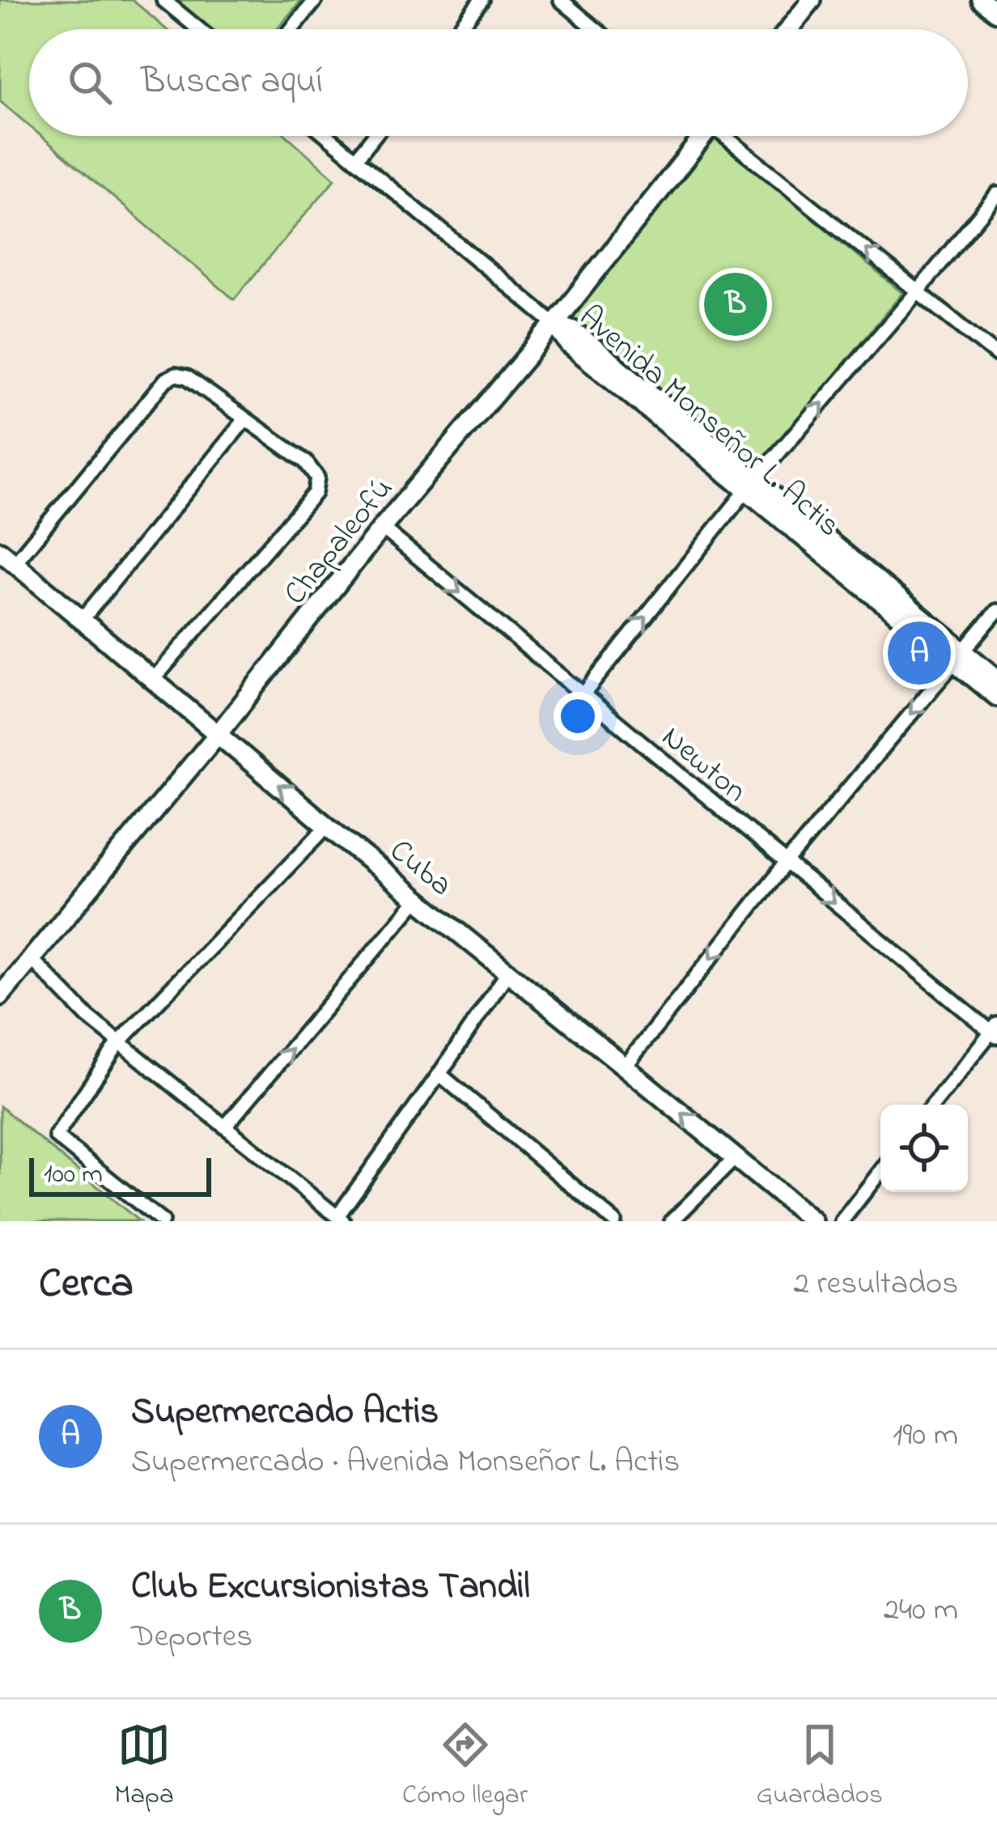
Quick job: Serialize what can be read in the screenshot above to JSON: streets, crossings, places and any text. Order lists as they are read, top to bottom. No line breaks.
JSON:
{"streets":{"street":["Avenida Monseñor L. Actis","Chapaleofú","Newton","Cuba"]},"crossings":[["Avenida Monseñor L. Actis","Chapaleofú"],["Chapaleofú","Newton"],["Chapaleofú","Cuba"]],"one_way":["Newton"],"scale_bar":"100 m","page":{"search":"Buscar aquí","pins":["B","A"],"scale":"100 m","heading":["Cerca","2 resultados"],"list":[{"mark":"A","name":"Supermercado Actis","note":"Supermercado · Avenida Monseñor L. Actis","value":"190 m"},{"mark":"B","name":"Club Excursionistas Tandil","note":"Deportes","value":"240 m"}],"nav":["Mapa","Cómo llegar","Guardados"]}}
